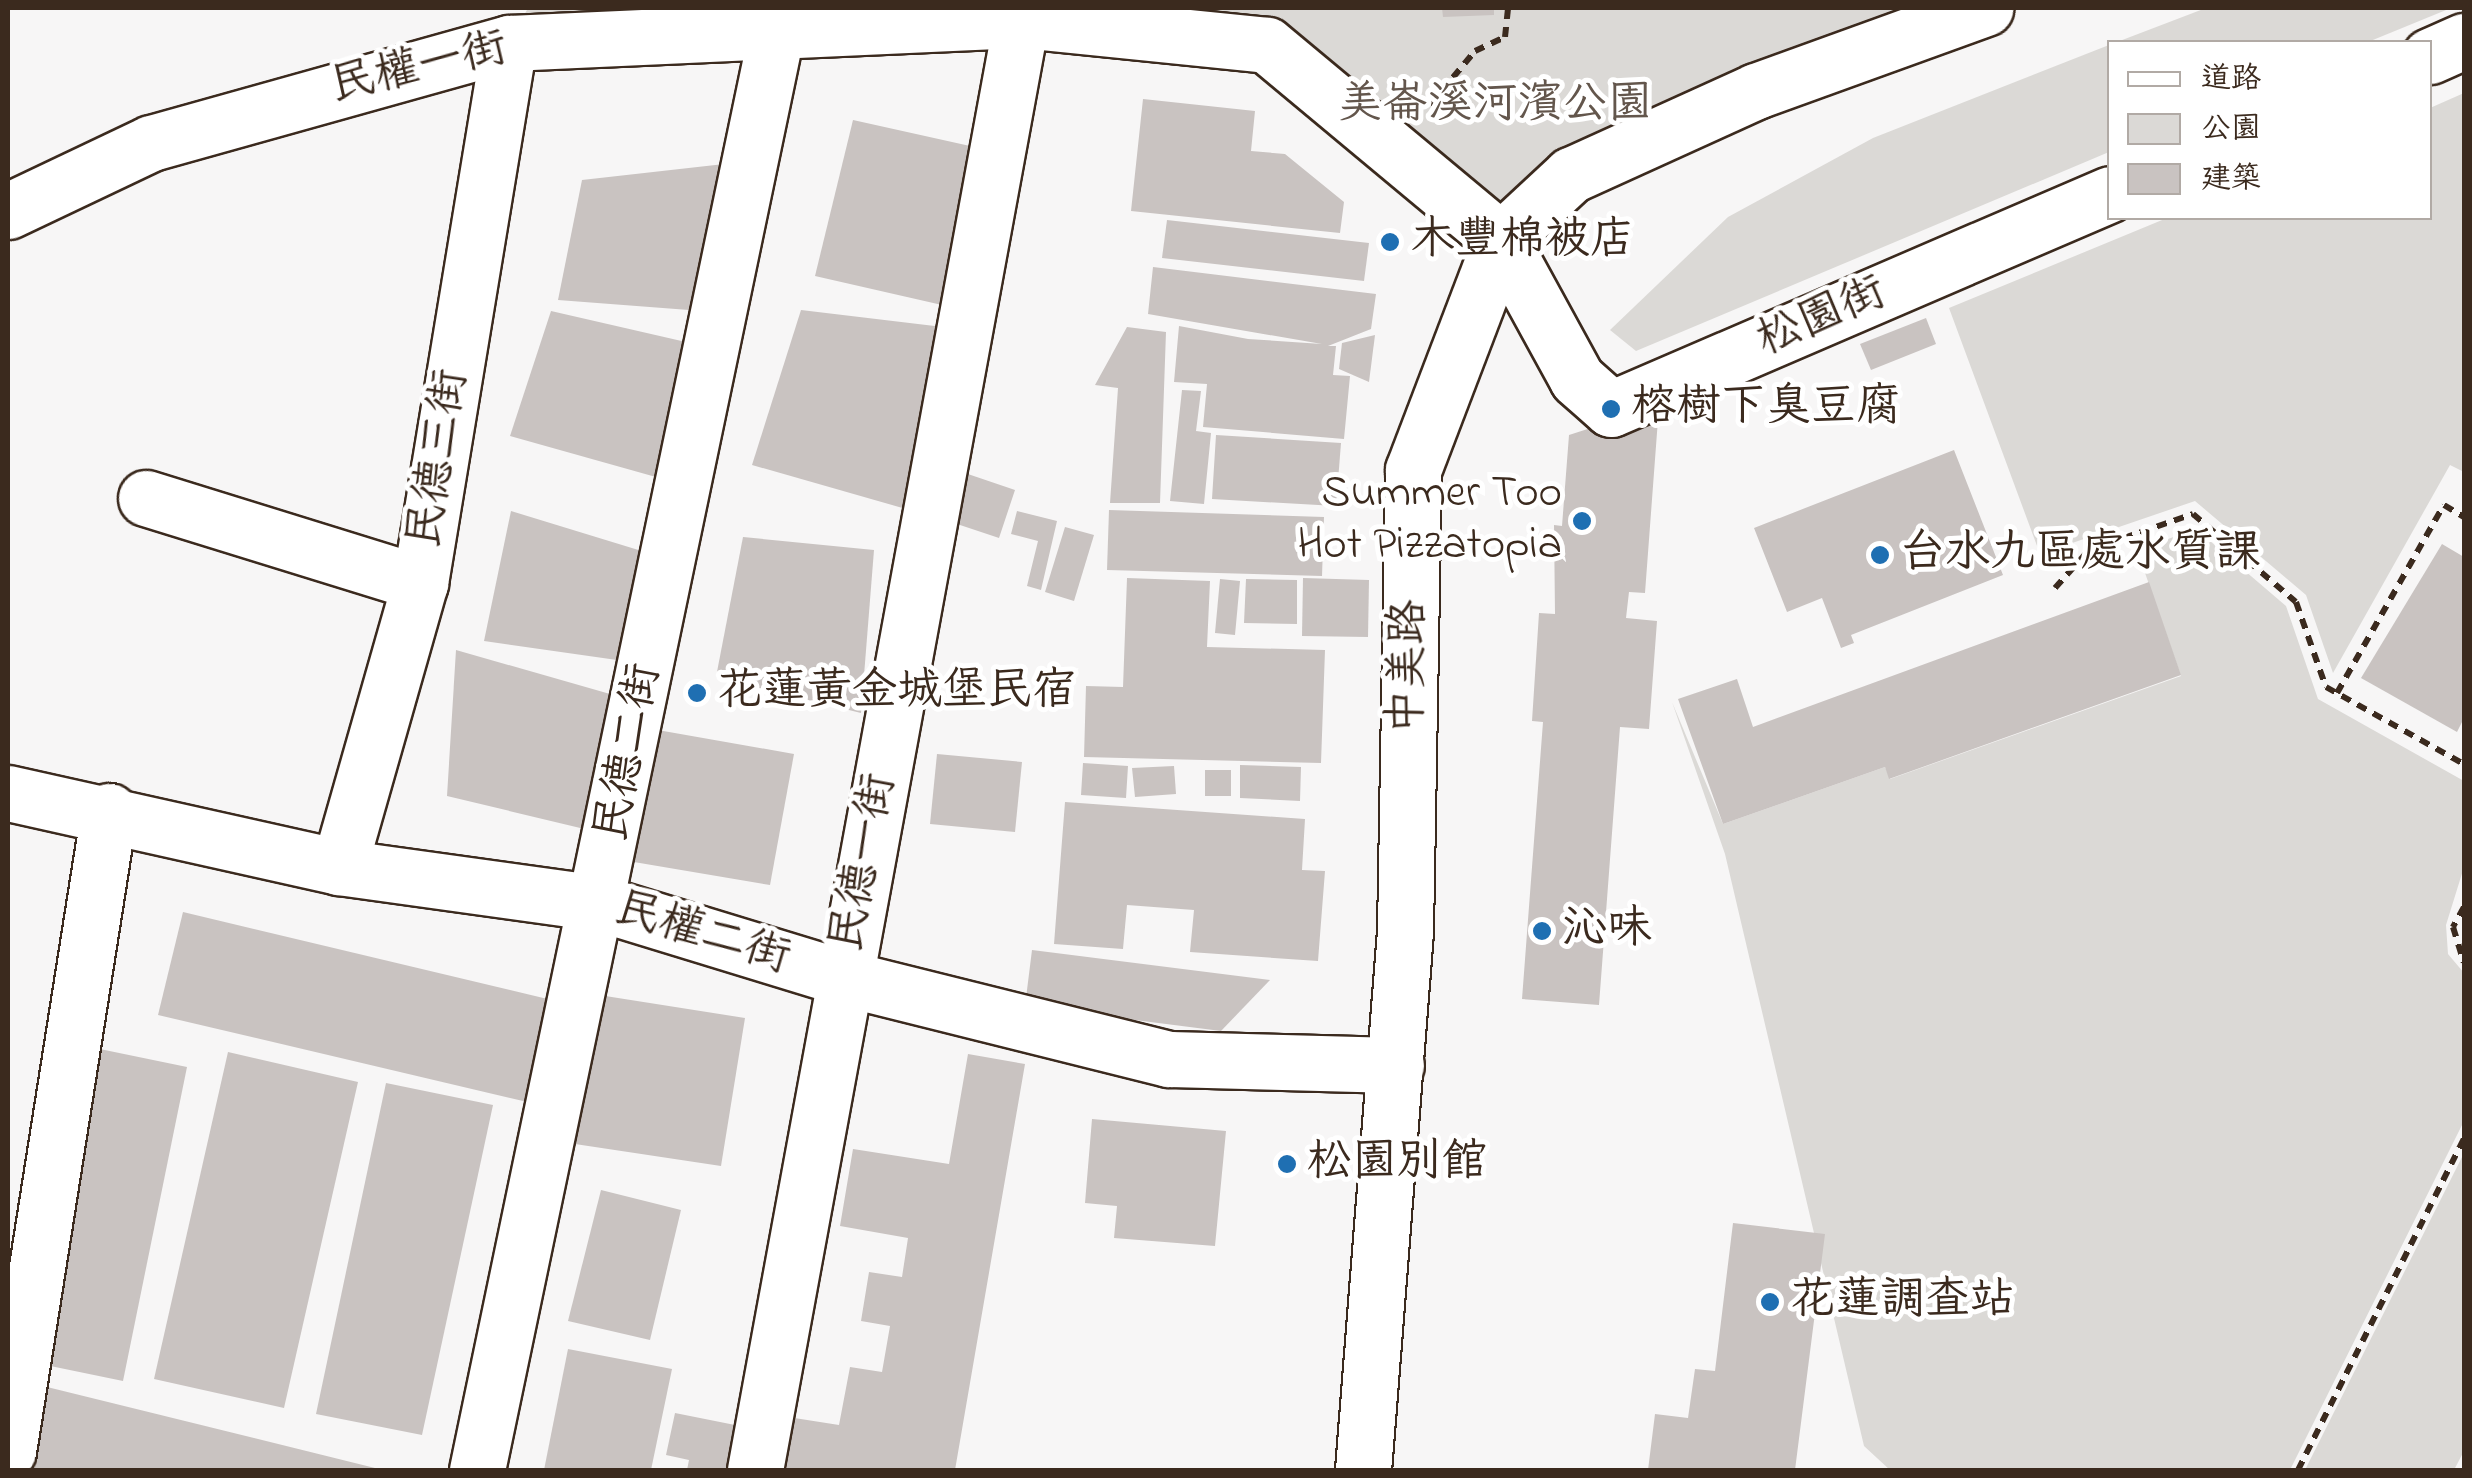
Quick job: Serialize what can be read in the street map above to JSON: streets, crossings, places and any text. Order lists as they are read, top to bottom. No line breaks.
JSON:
{"streets":{"street":["民權一街","松園街","民德三街","中美路","民德二街","民德一街","民權二街"]},"crossings":[["民權一街","松園街"],["民權一街","民德三街"],["民權一街","中美路"],["民權一街","民德二街"],["民權一街","民德一街"],["松園街","中美路"],["民德三街","民權二街"],["中美路","民權二街"],["民德二街","民權二街"],["民德一街","民權二街"]],"parks":["美崙溪河濱公園"],"places":["木豐棉被店","榕樹下臭豆腐","Summer Too Hot Pizzatopia","台水九區處水質課","花蓮黃金城堡民宿","沁味","松園別館","花蓮調查站"],"legend":["道路","公園","建築"]}
